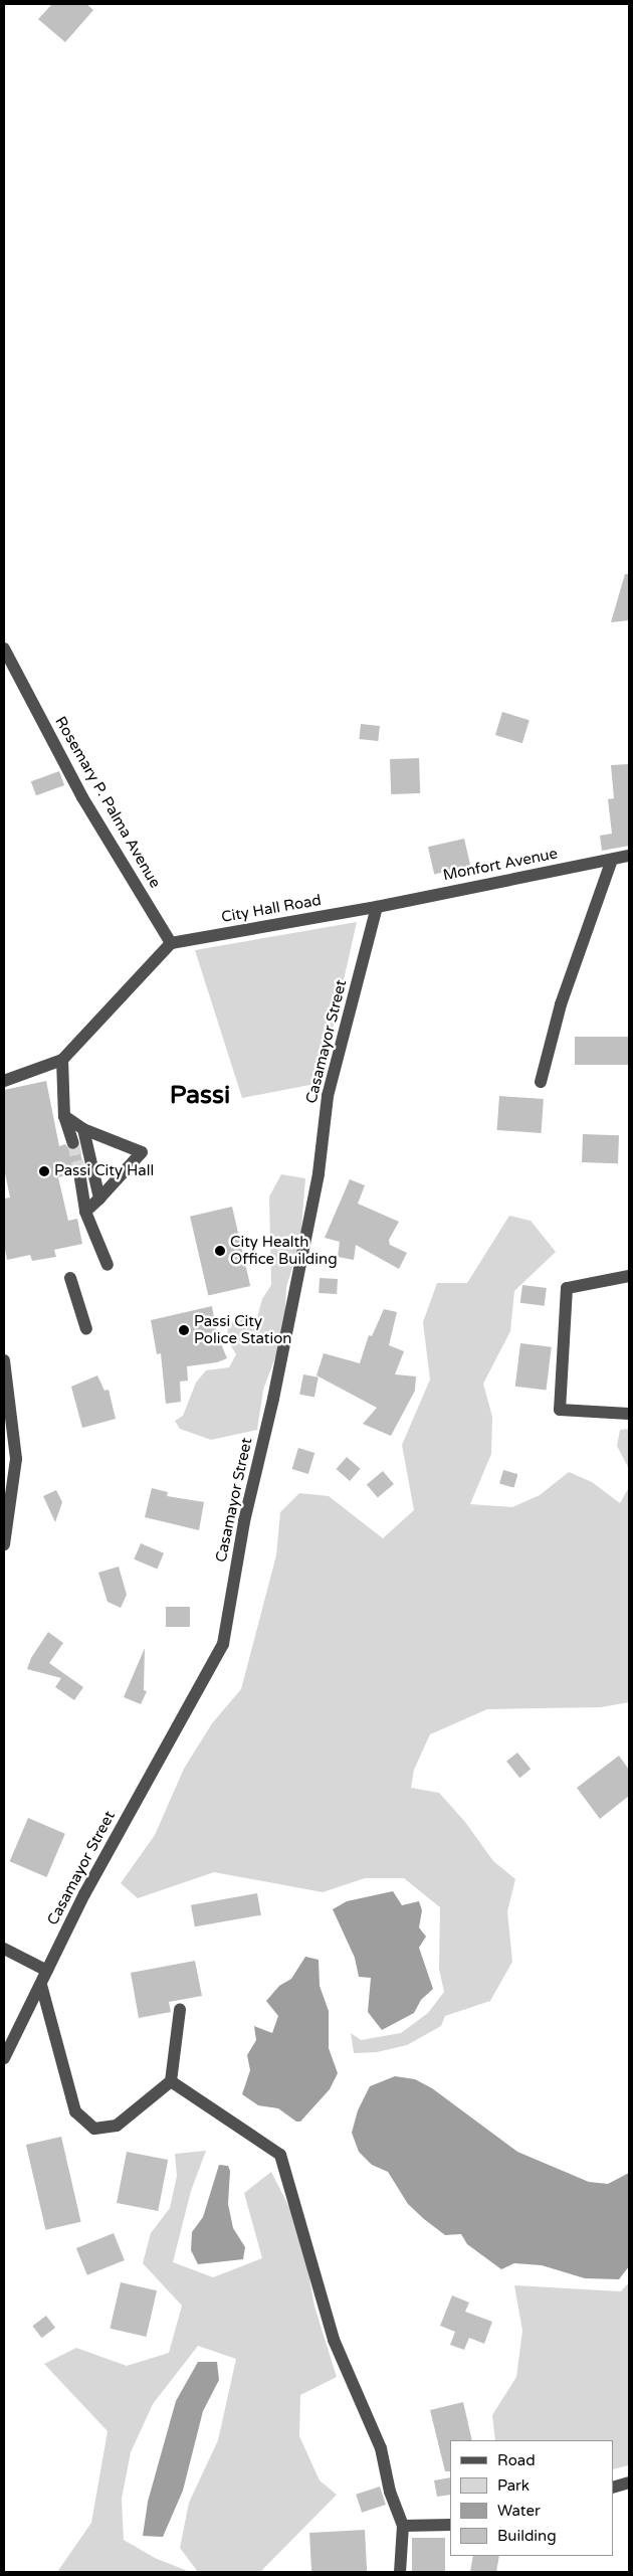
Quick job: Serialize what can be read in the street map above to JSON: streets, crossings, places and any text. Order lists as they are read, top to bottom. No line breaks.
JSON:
{"streets":{"street":["Rosemary P. Palma Avenue","Monfort Avenue","City Hall Road","Casamayor Street"]},"crossings":[["Rosemary P. Palma Avenue","City Hall Road"],["Monfort Avenue","City Hall Road"],["Monfort Avenue","Casamayor Street"],["City Hall Road","Casamayor Street"]],"districts":["Passi"],"places":["Passi City Hall","City Health Office Building","Passi City Police Station"],"legend":["Road","Park","Water","Building"]}
